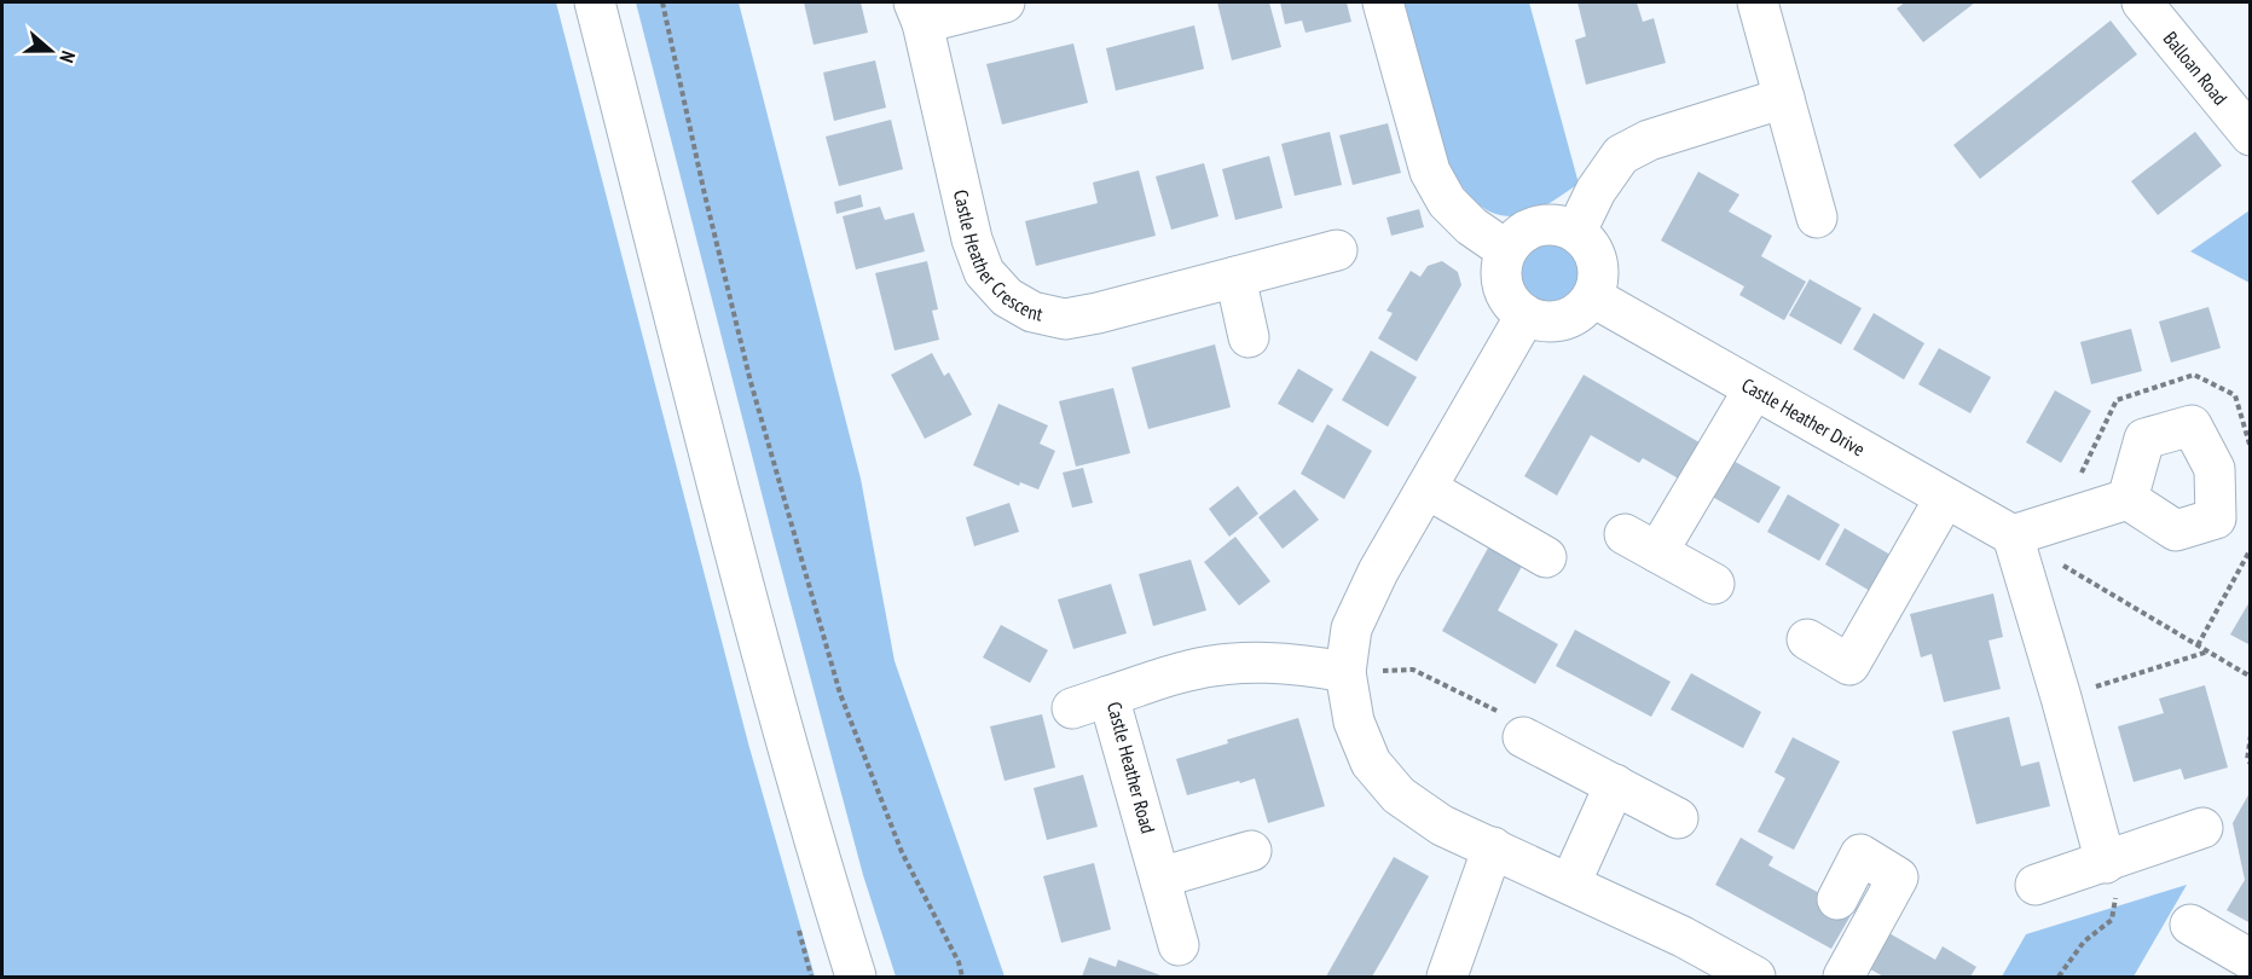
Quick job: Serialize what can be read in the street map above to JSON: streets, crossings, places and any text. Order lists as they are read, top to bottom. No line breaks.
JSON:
{"streets":{"street":["Balloan Road","Castle Heather Crescent","Castle Heather Drive","Castle Heather Road"]},"north":"right"}
